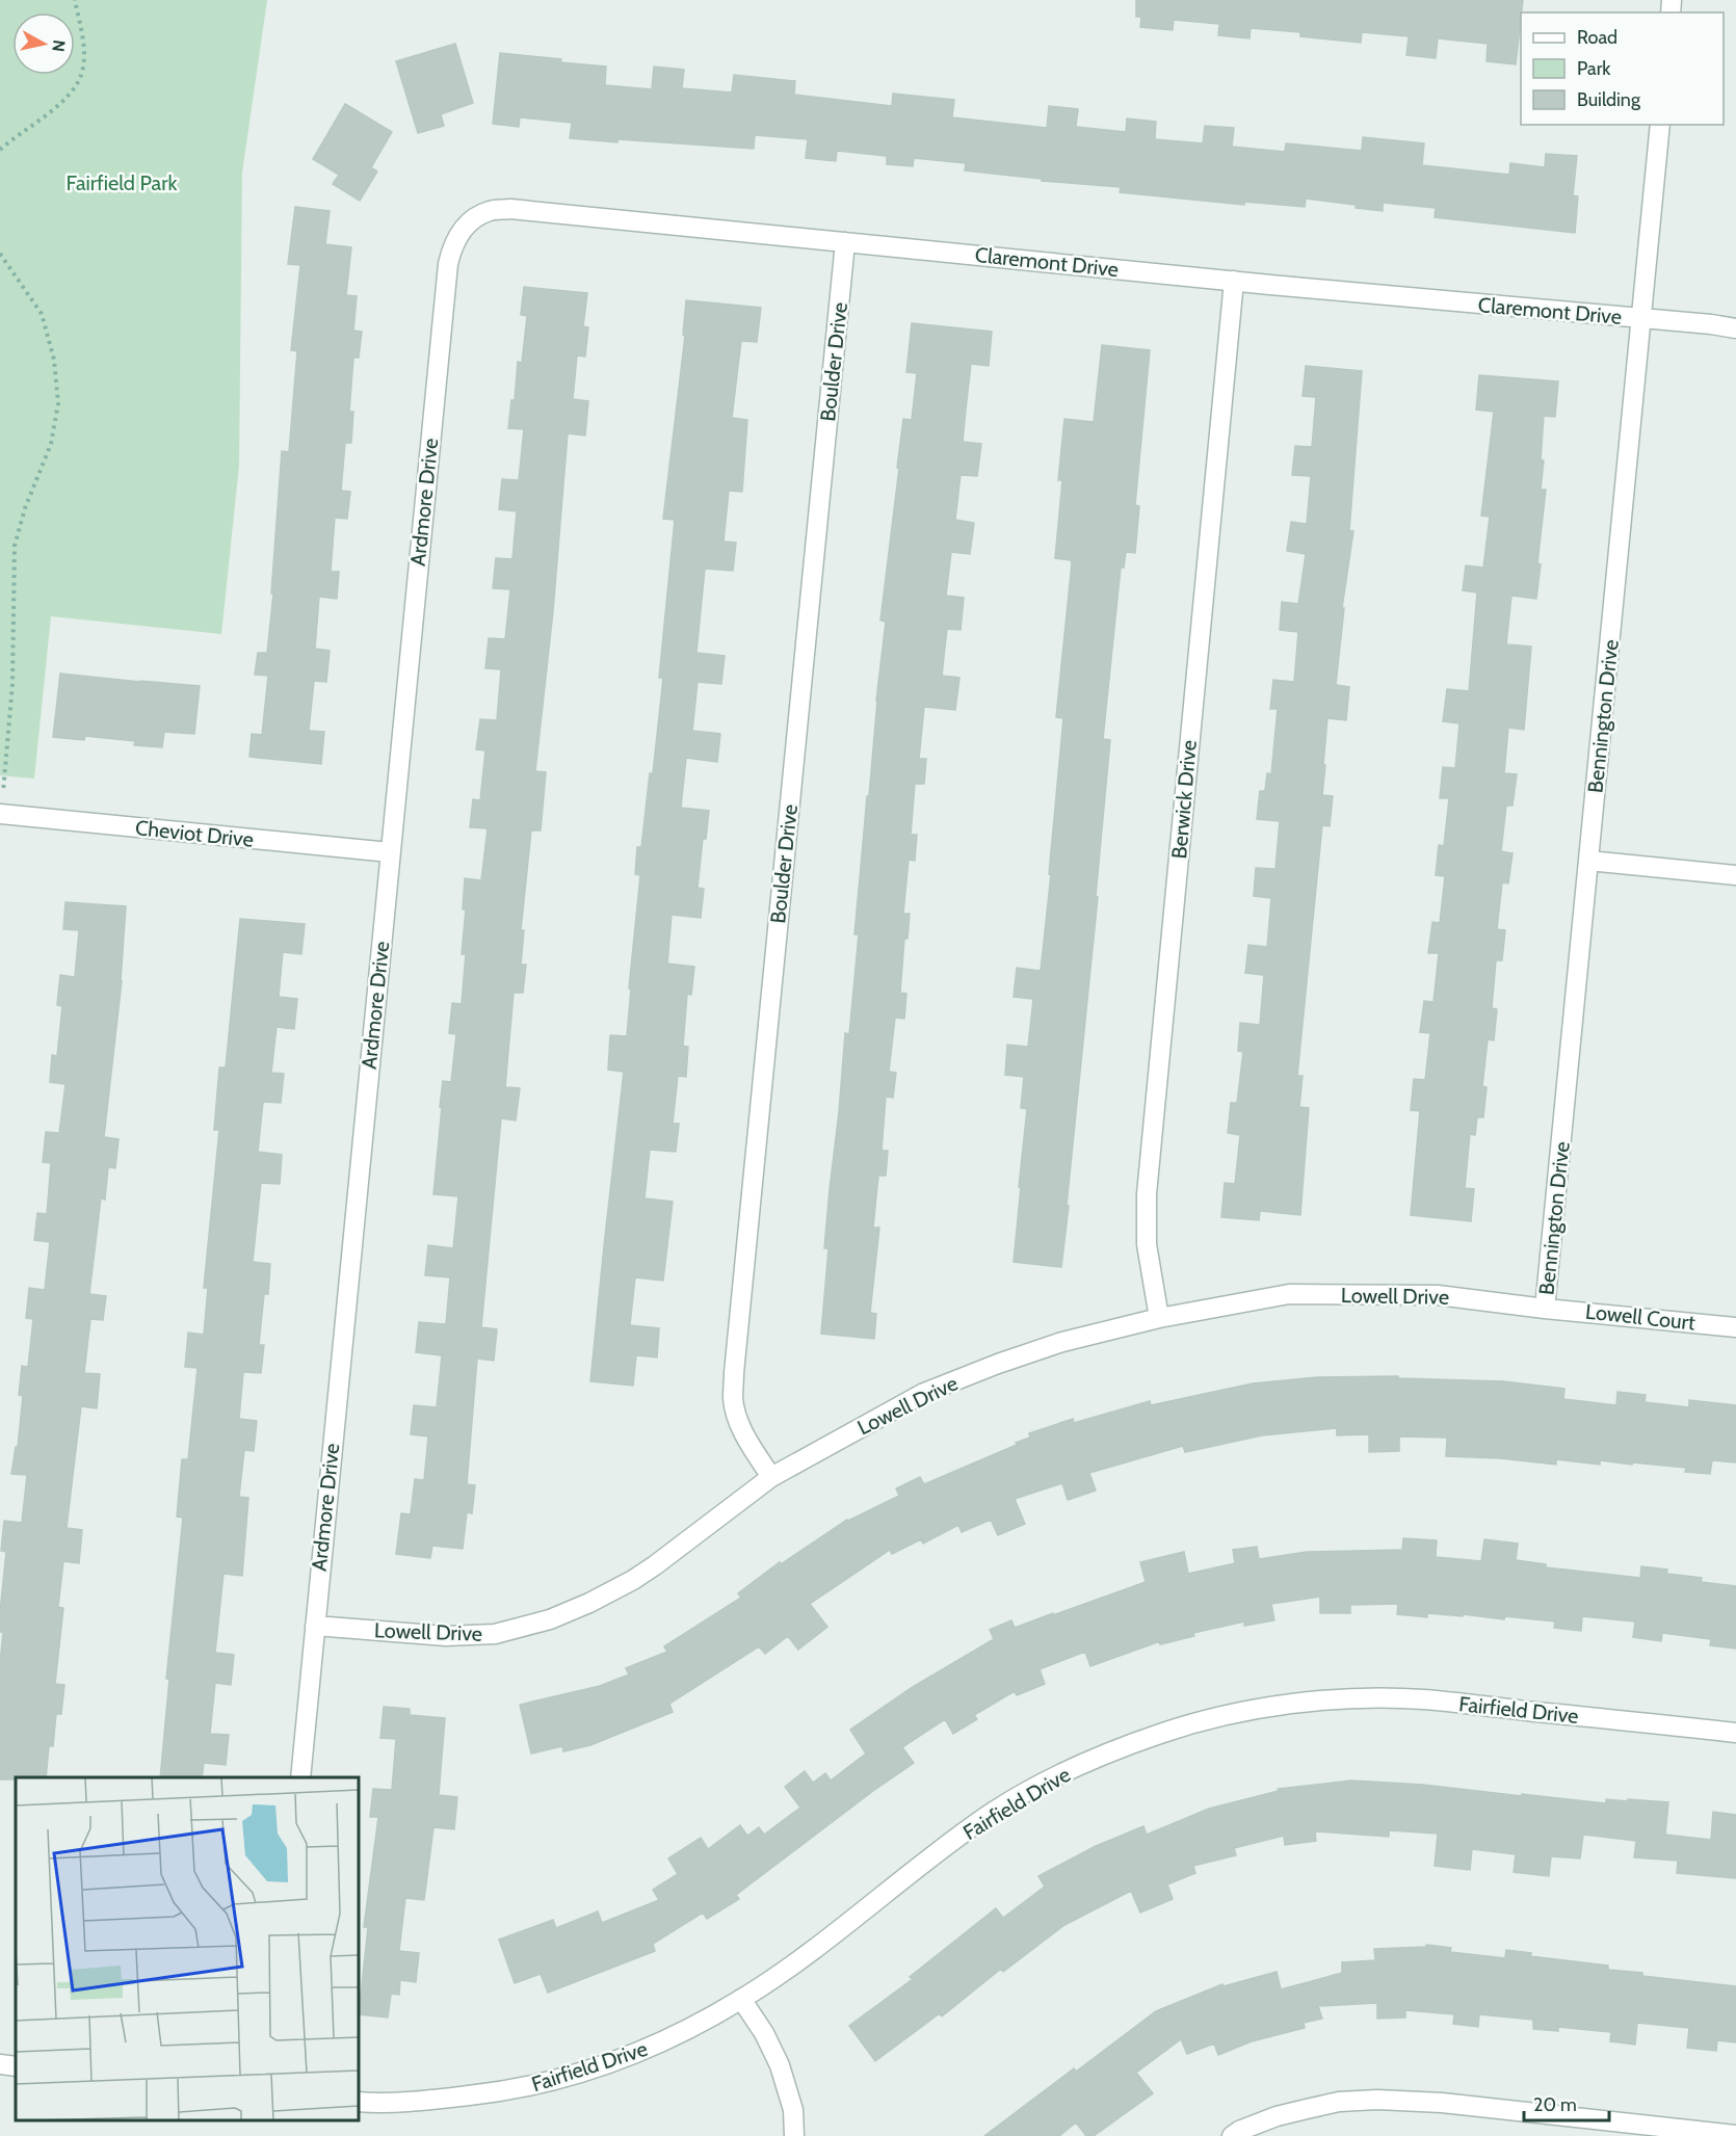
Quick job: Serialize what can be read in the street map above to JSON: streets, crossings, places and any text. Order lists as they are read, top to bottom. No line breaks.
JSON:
{"streets":{"street":["Claremont Drive","Boulder Drive","Ardmore Drive","Bennington Drive","Berwick Drive","Cheviot Drive","Lowell Drive","Lowell Court","Fairfield Drive"]},"crossings":[["Claremont Drive","Boulder Drive"],["Claremont Drive","Ardmore Drive"],["Claremont Drive","Bennington Drive"],["Claremont Drive","Berwick Drive"],["Boulder Drive","Lowell Drive"],["Ardmore Drive","Cheviot Drive"],["Ardmore Drive","Lowell Drive"],["Bennington Drive","Lowell Drive"],["Bennington Drive","Lowell Court"],["Berwick Drive","Lowell Drive"],["Lowell Drive","Lowell Court"]],"parks":["Fairfield Park"],"legend":["Road","Park","Building"],"scale_bar":"20 m","north":"right"}
